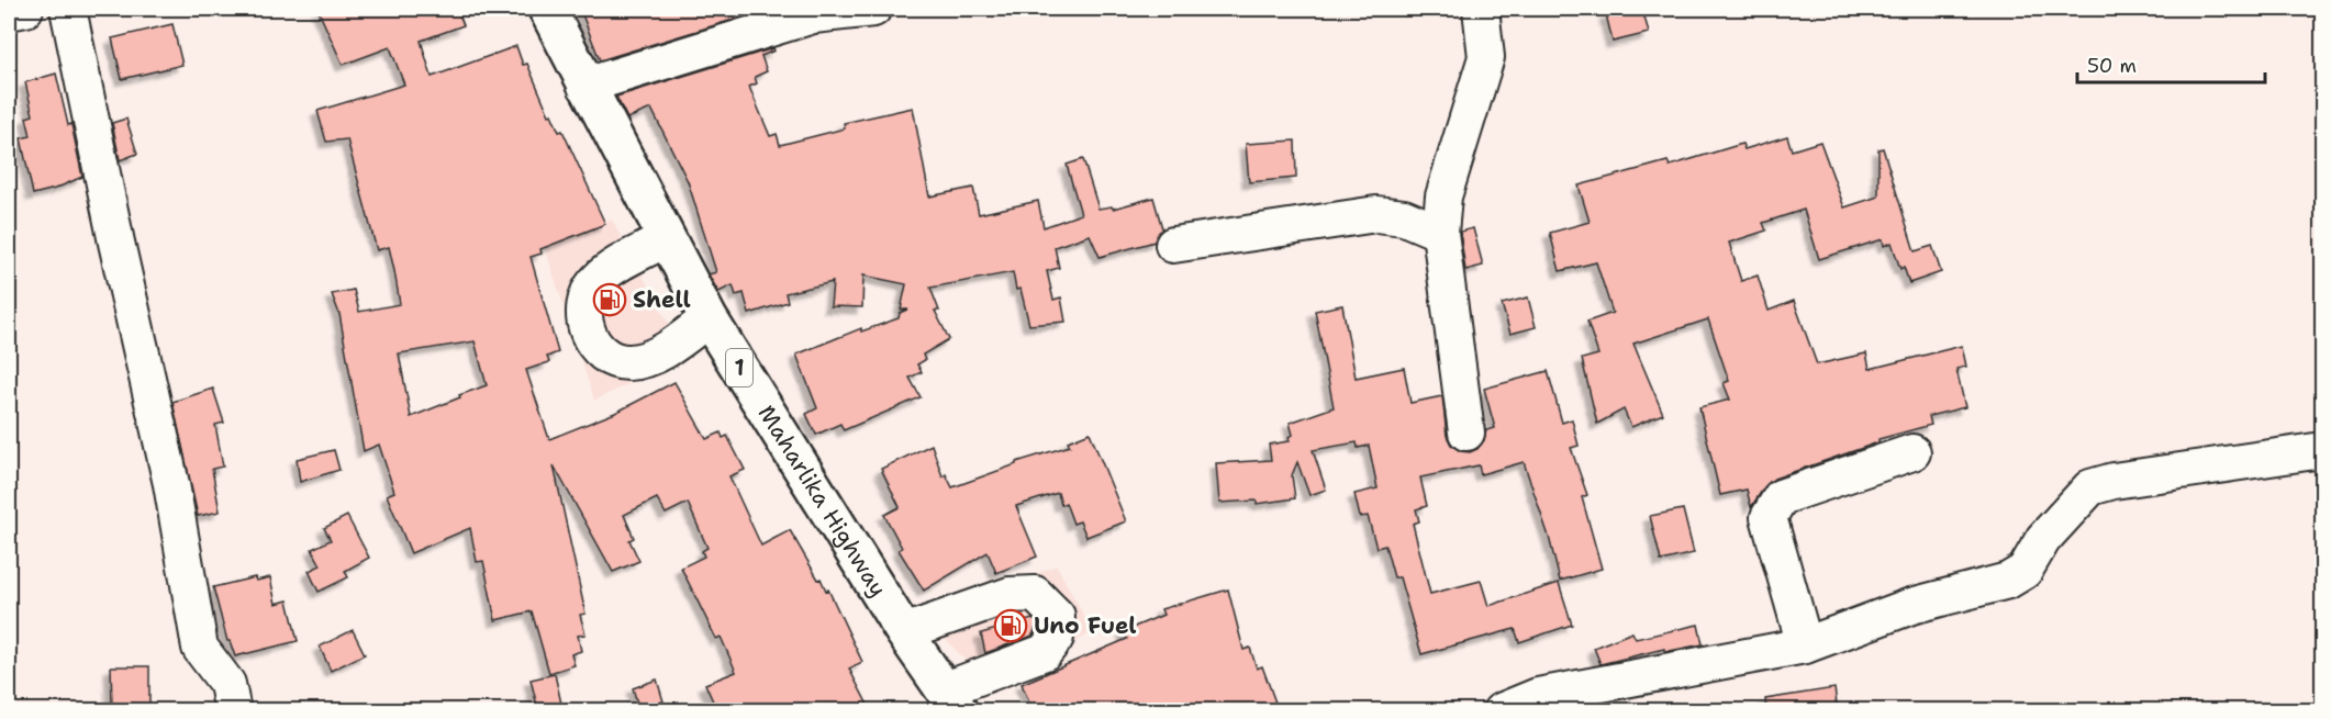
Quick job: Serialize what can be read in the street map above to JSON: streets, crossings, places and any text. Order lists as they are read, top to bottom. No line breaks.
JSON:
{"streets":{"highway":["1","Maharlika Highway"]},"places":{"fuel station":["Shell","Uno Fuel"]},"scale_bar":"50 m"}
